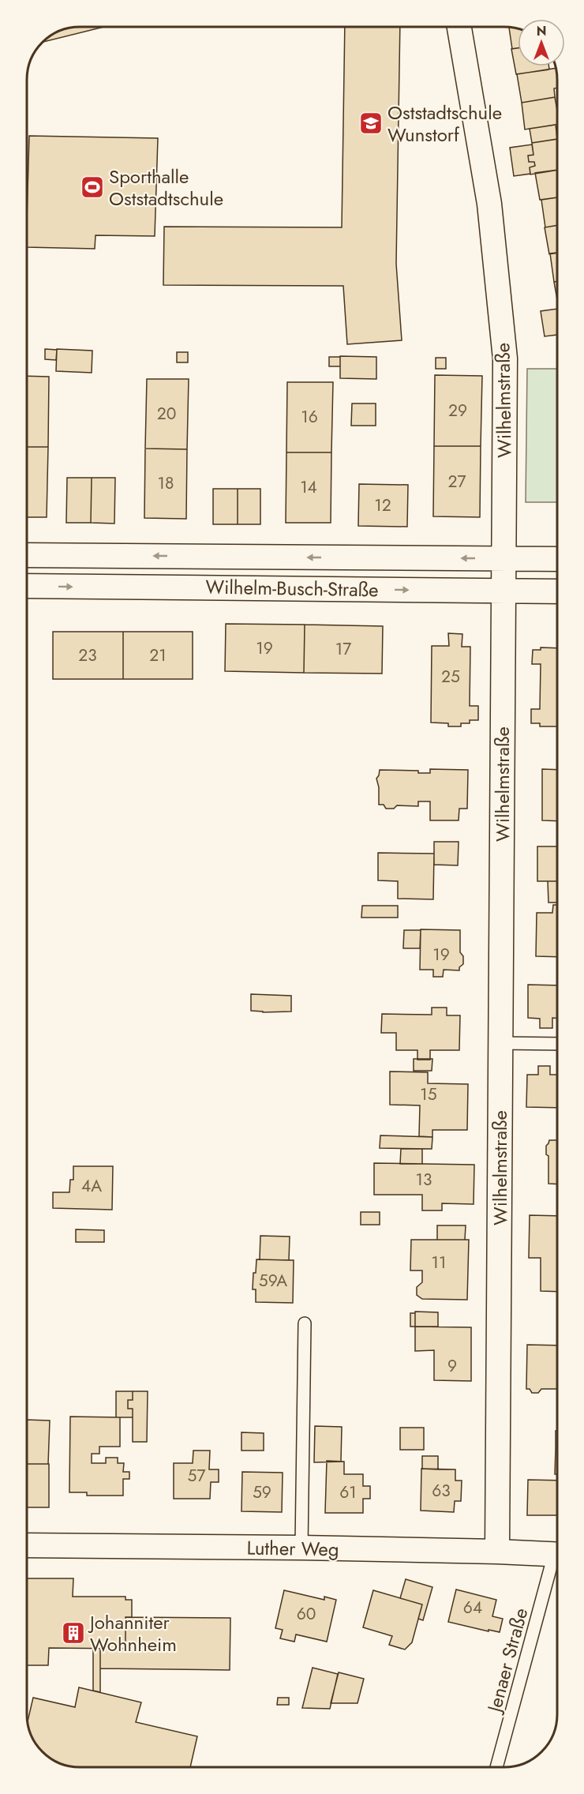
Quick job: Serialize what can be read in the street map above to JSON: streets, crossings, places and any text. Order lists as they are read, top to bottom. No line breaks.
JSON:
{"streets":{"street":["Wilhelmstraße","Wilhelm-Busch-Straße","Luther Weg"],"lane":["Jenaer Straße"]},"crossings":[["Wilhelmstraße","Wilhelm-Busch-Straße"],["Wilhelmstraße","Luther Weg"]],"places":{"school or university":["Oststadtschule Wunstorf"],"sports":["Sporthalle Oststadtschule"],"building":["Johanniter Wohnheim"]},"house_numbers":["29","20","16","27","18","14","12","19","17","23","21","25","19","15","13","4A","11","59A","9","57","63","59","61","64","60"],"north":"top"}
